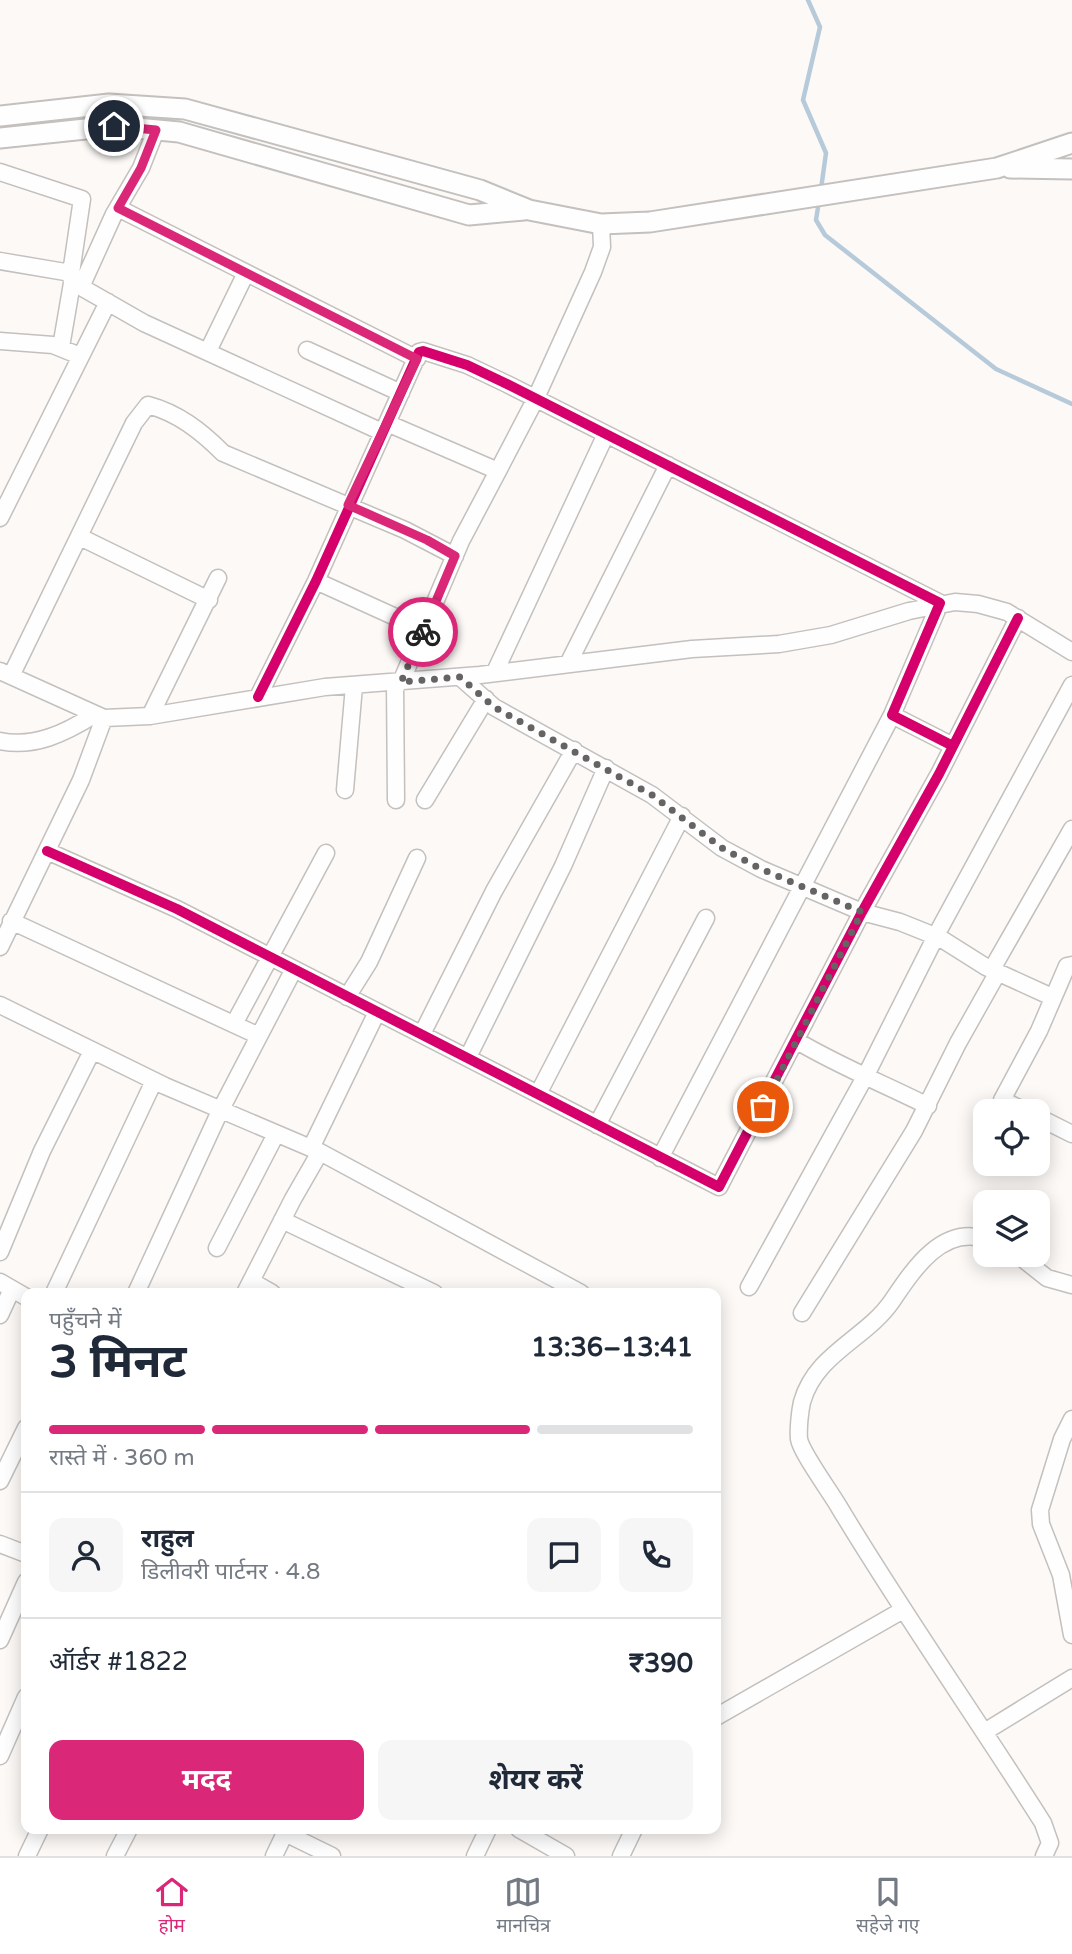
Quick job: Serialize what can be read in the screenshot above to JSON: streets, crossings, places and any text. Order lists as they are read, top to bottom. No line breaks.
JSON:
{"page":{"heading":["3 मिनट","पहुँचने में","13:36–13:41"],"panel":["राहुल","डिलीवरी पार्टनर · 4.8","ऑर्डर #1822","₹390"],"bar":"रास्ते में · 360 m","buttons":["मदद","शेयर करें"],"tabs":["होम","मानचित्र","सहेजे गए"]}}
